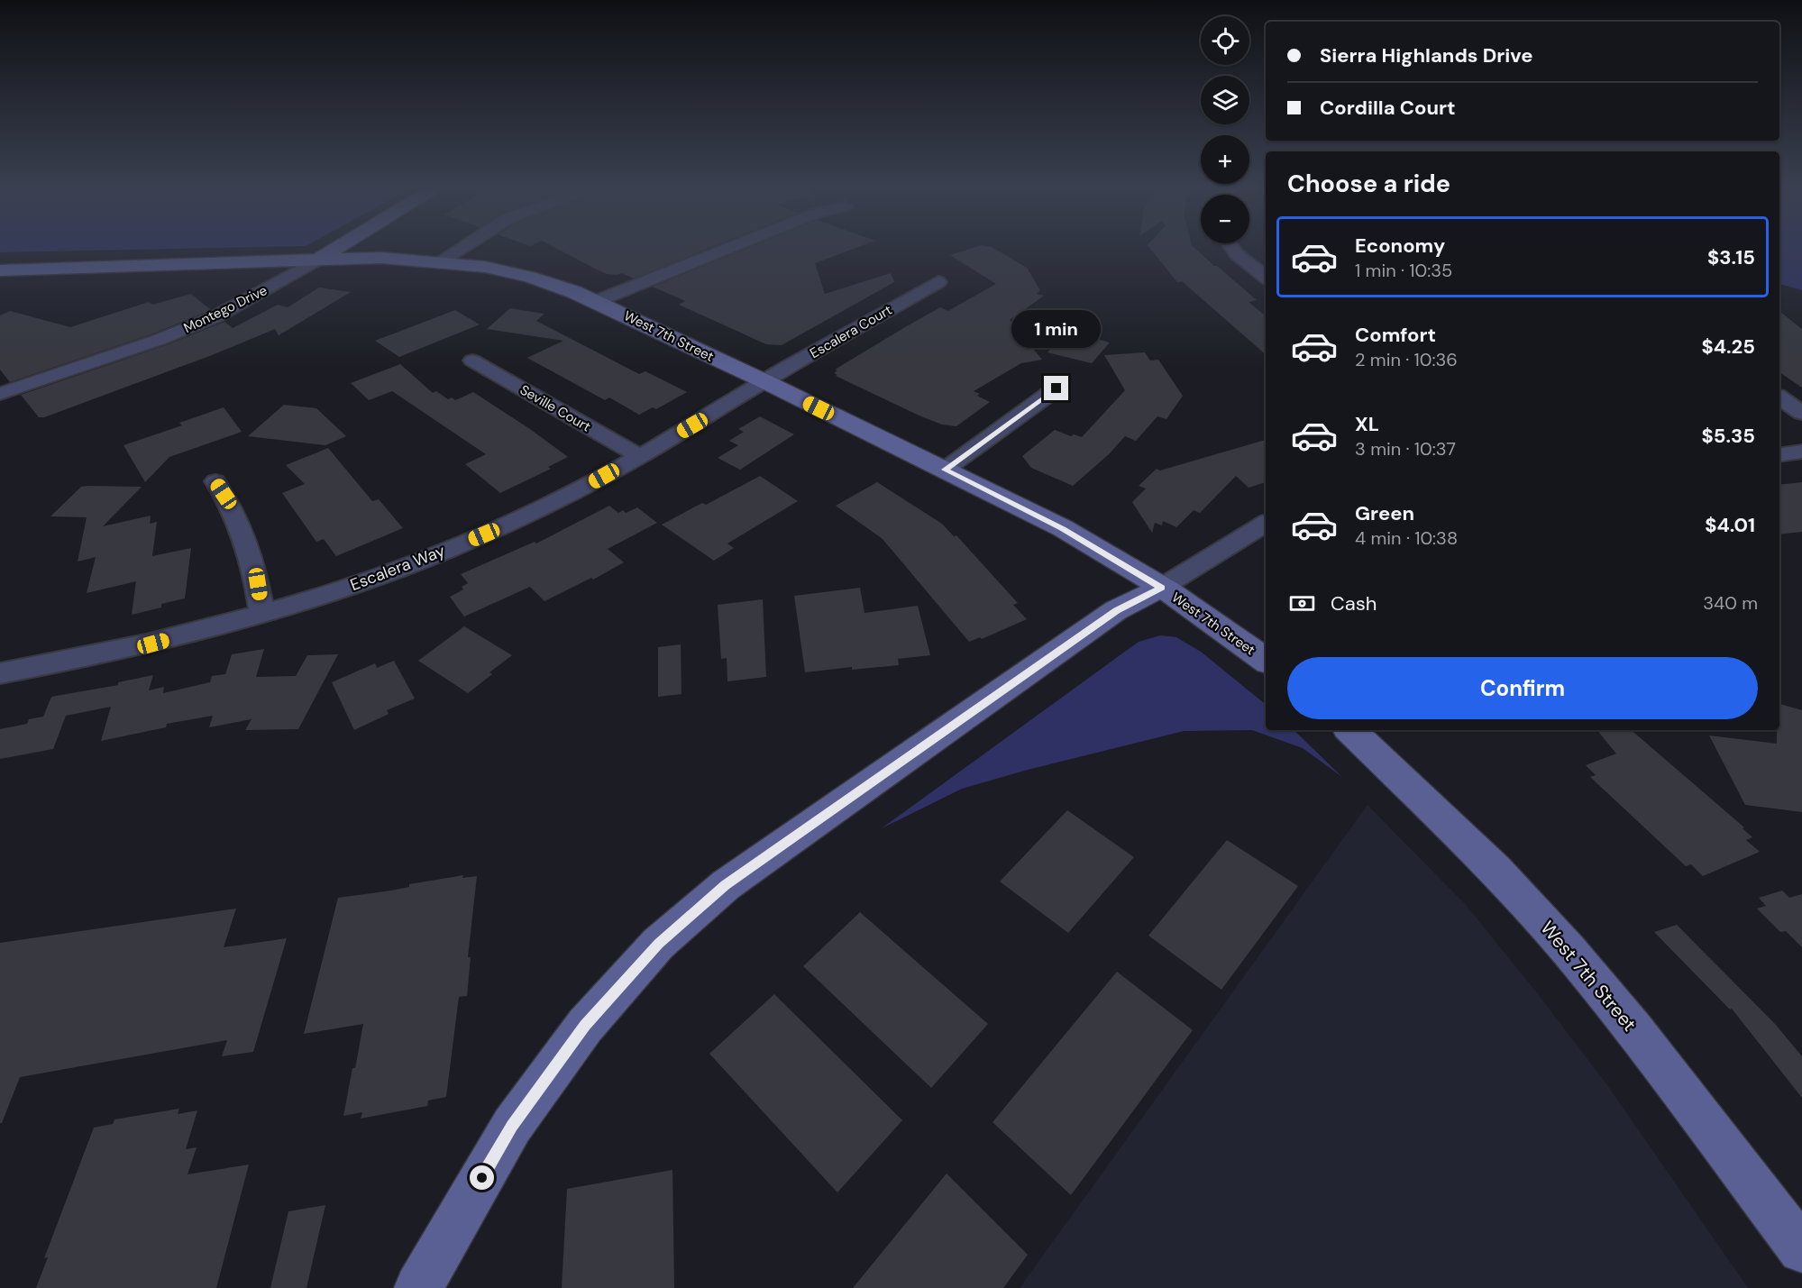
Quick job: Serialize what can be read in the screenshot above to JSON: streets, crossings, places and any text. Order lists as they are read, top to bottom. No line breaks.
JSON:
{"streets":{"main road":["Montego Drive","West 7th Street"],"street":["Escalera Court","Seville Court","Escalera Way"]},"crossings":[["Montego Drive","West 7th Street"],["Escalera Court","West 7th Street"],["Escalera Court","Escalera Way"],["West 7th Street","Escalera Way"],["Seville Court","Escalera Way"]],"page":{"map_buttons":["+","−"],"banner":["Sierra Highlands Drive","Cordilla Court"],"heading":"Choose a ride","list":[{"name":"Economy","note":"1 min · 10:35","value":"$3.15"},{"name":"Comfort","note":"2 min · 10:36","value":"$4.25"},{"name":"XL","note":"3 min · 10:37","value":"$5.35"},{"name":"Green","note":"4 min · 10:38","value":"$4.01"}],"bubble":"1 min","pay":["Cash","340 m"],"buttons":"Confirm"}}
